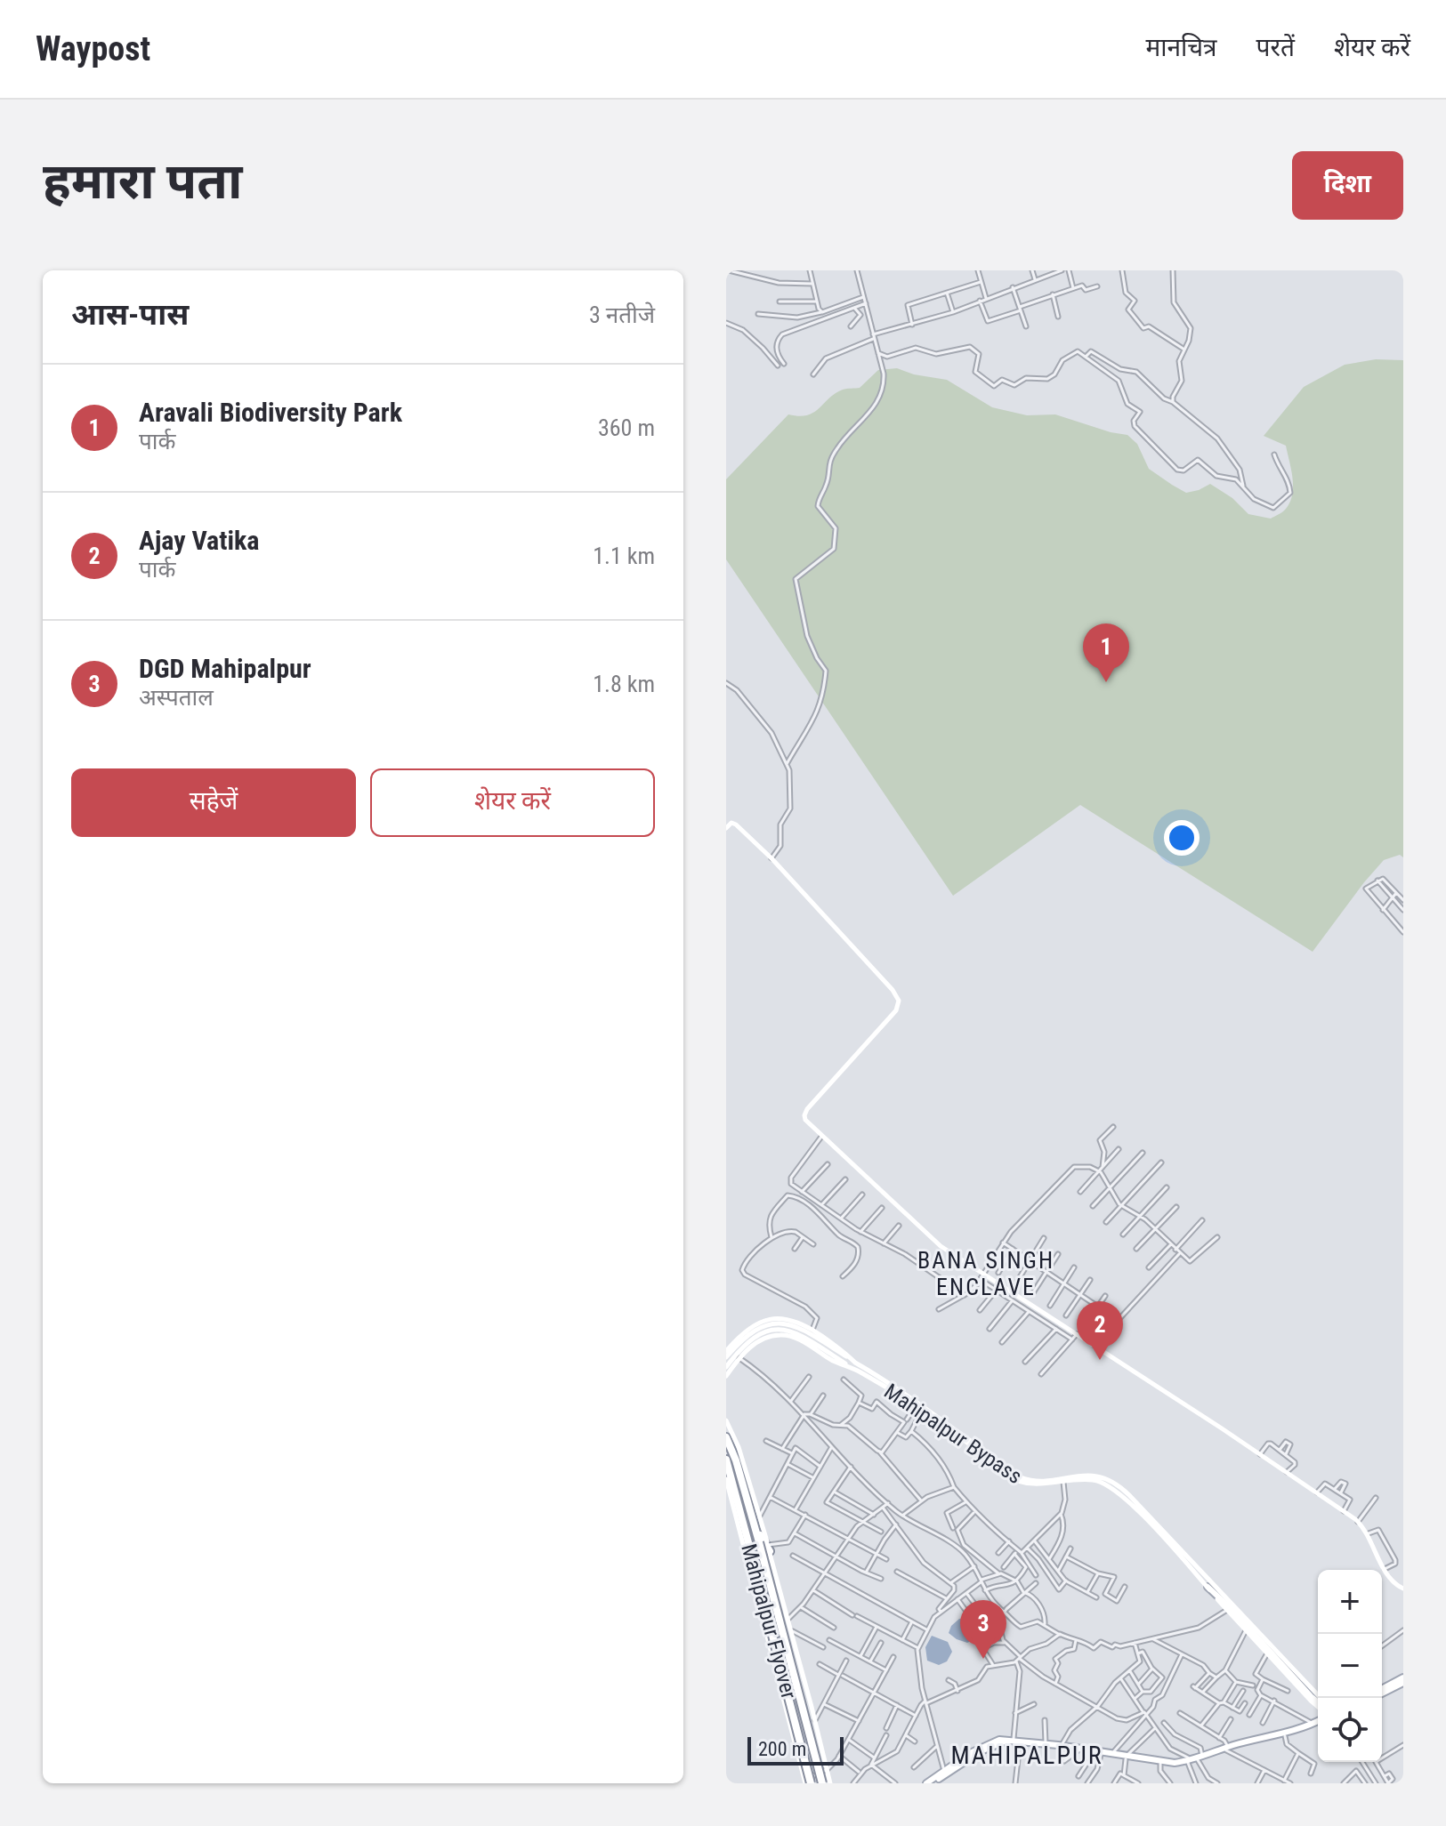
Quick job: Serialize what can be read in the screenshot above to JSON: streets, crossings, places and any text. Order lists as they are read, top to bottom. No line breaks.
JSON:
{"streets":{"highway":["Mahipalpur Flyover"],"street":["Mahipalpur Bypass"]},"districts":["BANA SINGH ENCLAVE","MAHIPALPUR"],"scale_bar":"200 m","page":{"header":"Waypost","nav":["मानचित्र","परतें","शेयर करें"],"buttons":["दिशा",["सहेजें","शेयर करें"]],"title":"हमारा पता","heading":["आस-पास","3 नतीजे"],"list":[{"mark":"1","name":"Aravali Biodiversity Park","note":"पार्क","value":"360 m"},{"mark":"2","name":"Ajay Vatika","note":"पार्क","value":"1.1 km"},{"mark":"3","name":"DGD Mahipalpur","note":"अस्पताल","value":"1.8 km"}],"pins":["1","2","3"],"map_buttons":["+","−"],"scale":"200 m"}}
